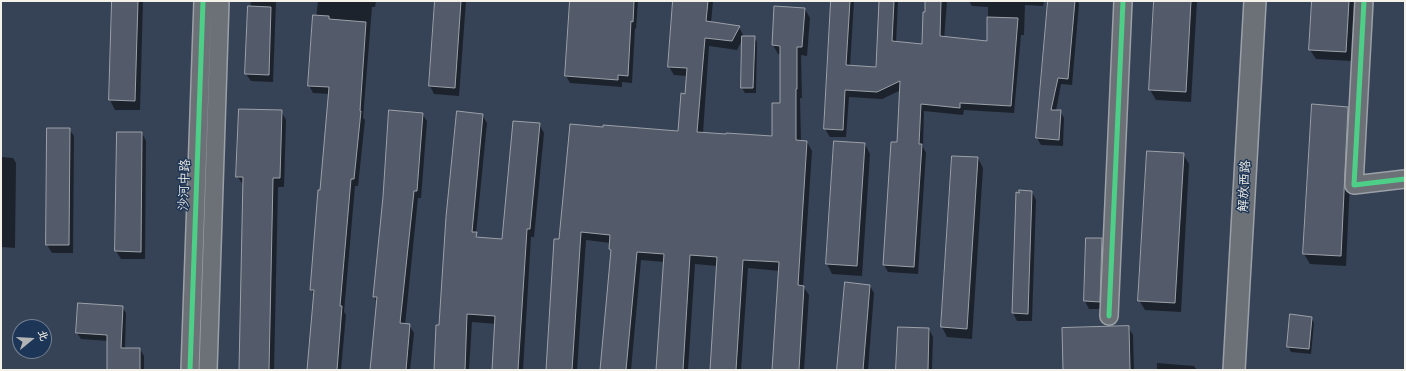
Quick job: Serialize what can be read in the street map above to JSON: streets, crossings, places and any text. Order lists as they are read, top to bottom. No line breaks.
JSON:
{"streets":{"main road":["解放西路"],"street":["沙河中路"]},"north":"right"}
